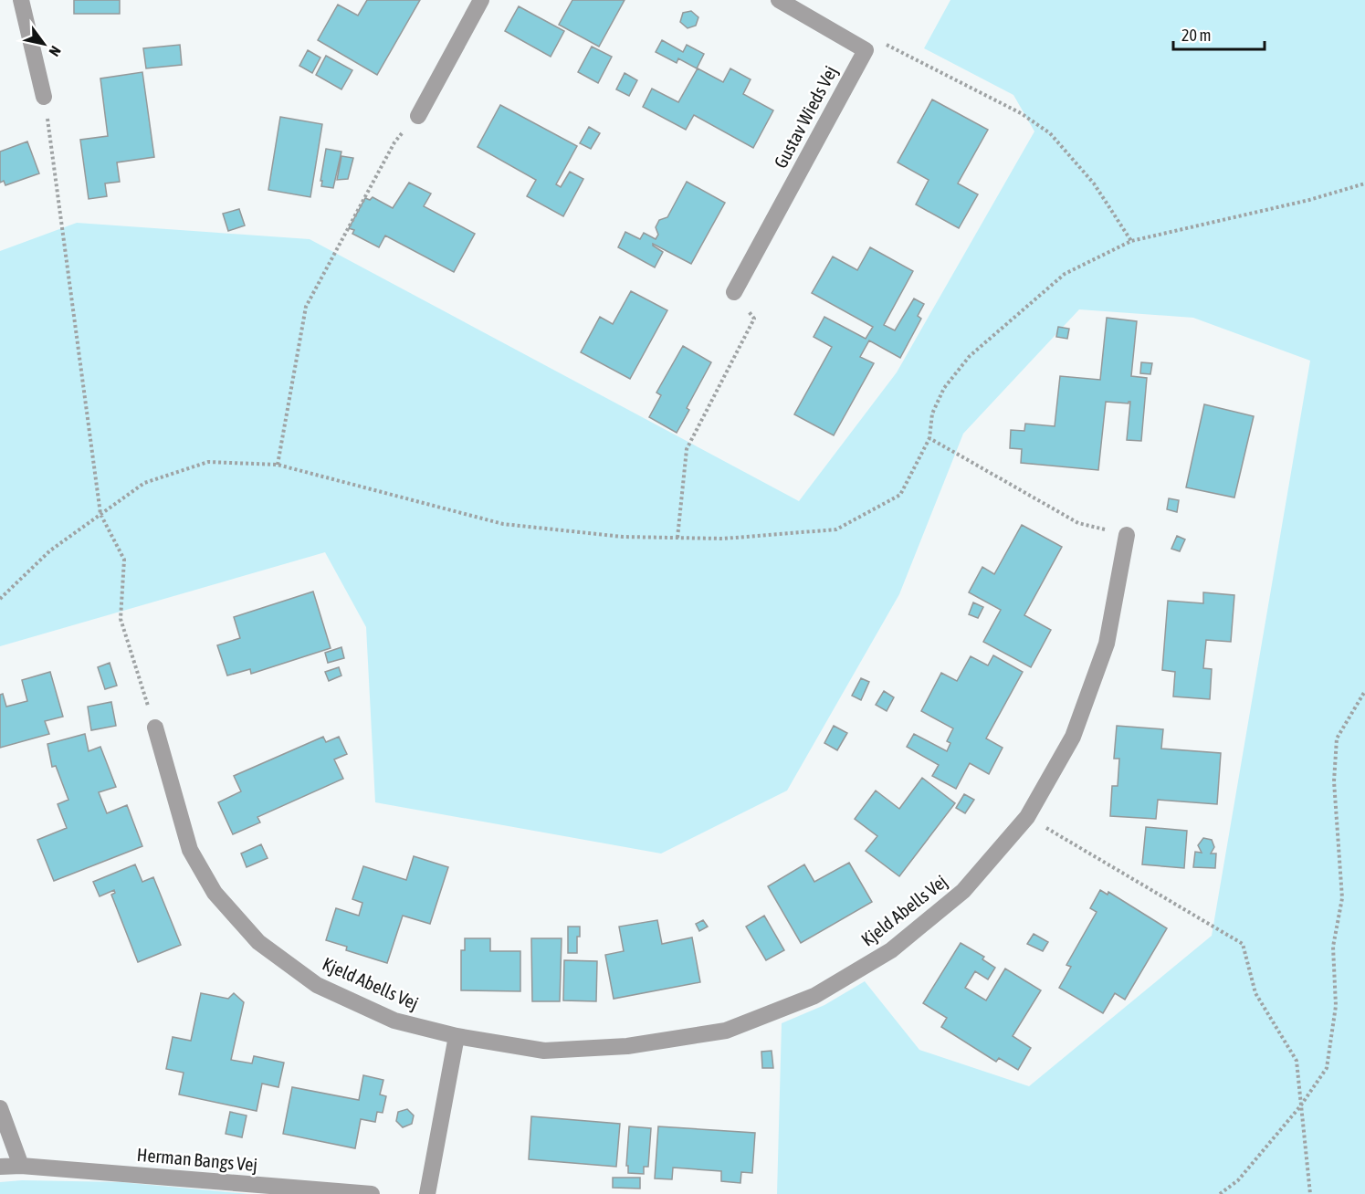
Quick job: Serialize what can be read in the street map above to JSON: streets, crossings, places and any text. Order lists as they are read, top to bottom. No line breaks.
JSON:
{"streets":{"street":["Gustav Wieds Vej","Kjeld Abells Vej","Herman Bangs Vej"]},"scale_bar":"20 m","north":"bottom right"}
